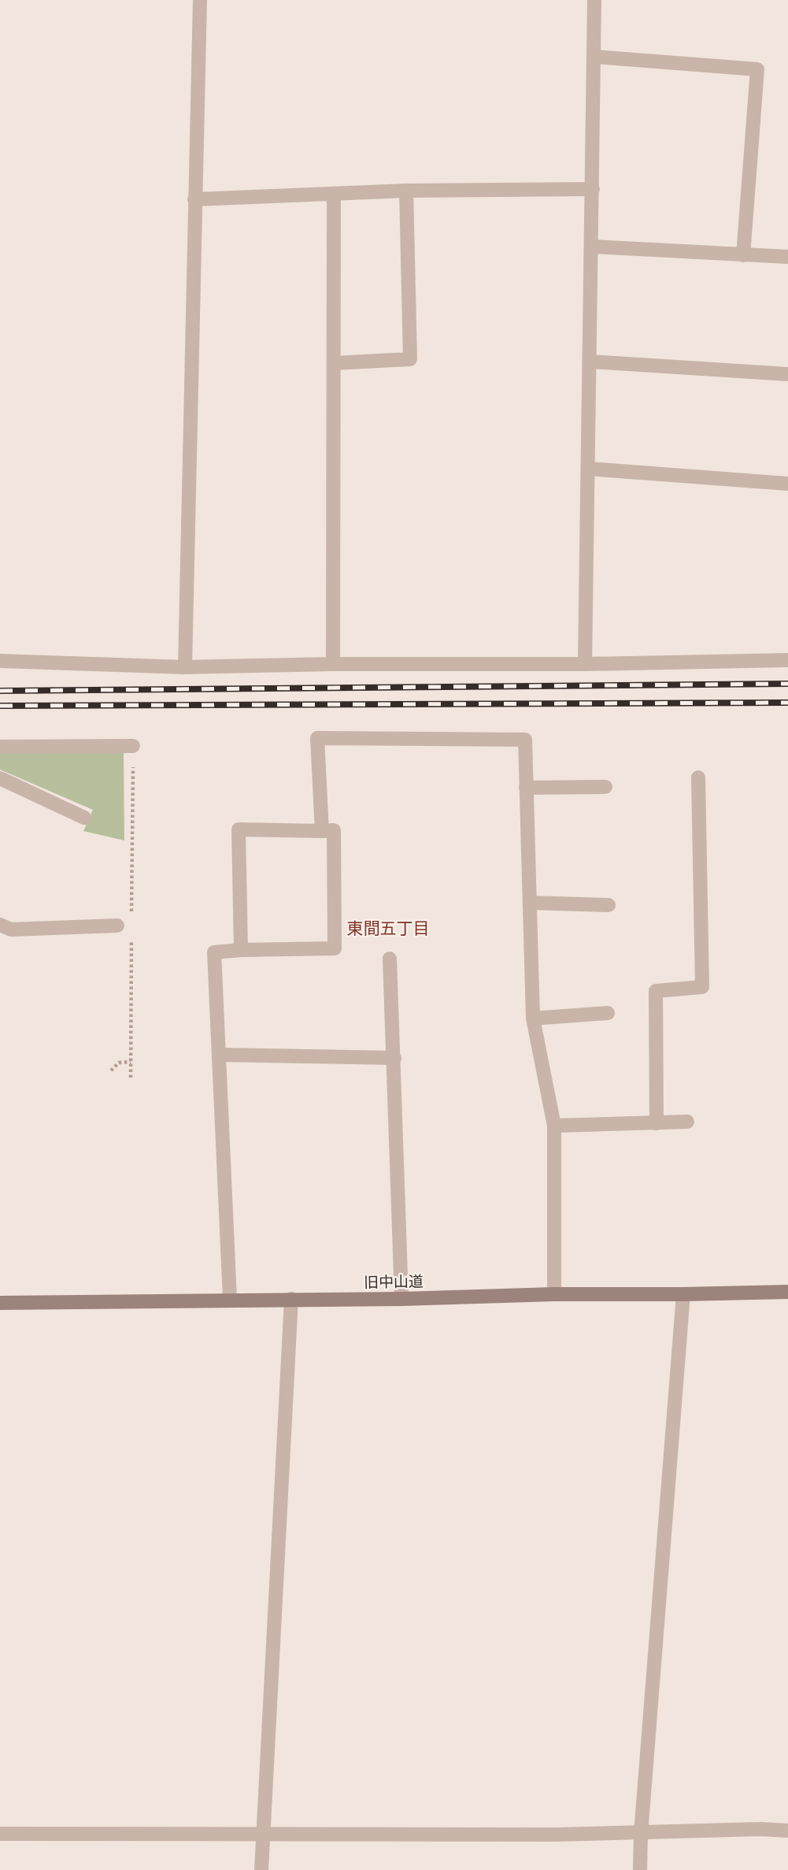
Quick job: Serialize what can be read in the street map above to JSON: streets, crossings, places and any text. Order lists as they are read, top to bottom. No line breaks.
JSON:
{"streets":{"main road":["旧中山道"]},"districts":["東間五丁目"]}
